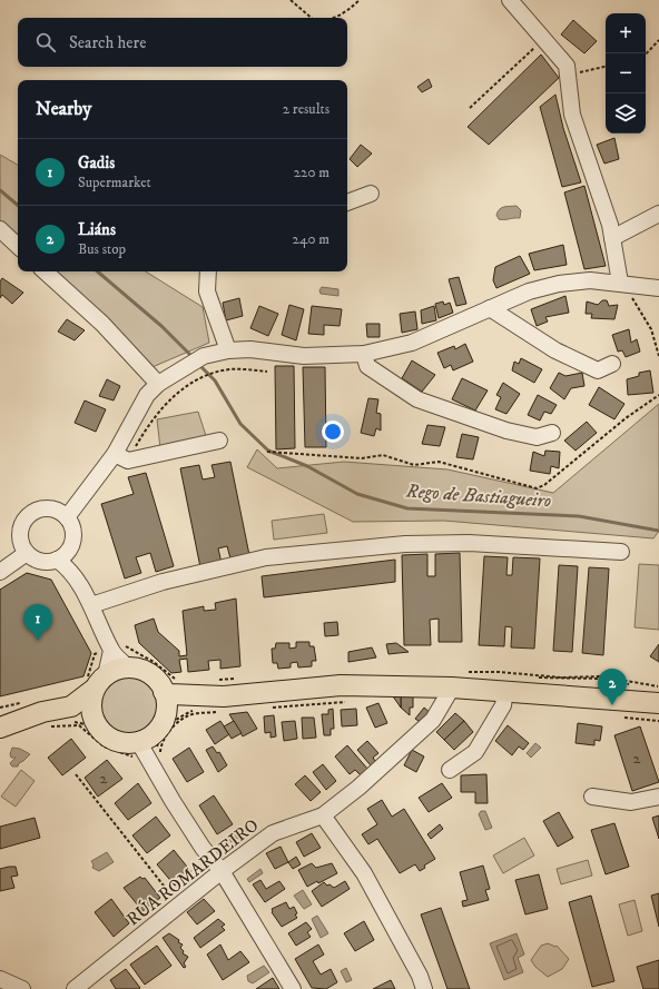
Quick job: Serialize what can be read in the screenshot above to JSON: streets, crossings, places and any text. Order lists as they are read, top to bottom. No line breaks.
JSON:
{"streets":{"street":["RÚA ROMARDEIRO"]},"water":["Rego de Bastiagueiro"],"house_numbers":["2","2"],"page":{"map_buttons":["+","−"],"search":"Search here","heading":["Nearby","2 results"],"list":[{"mark":"1","name":"Gadis","note":"Supermarket","value":"220 m"},{"mark":"2","name":"Liáns","note":"Bus stop","value":"240 m"}],"pins":["1","2"]}}
